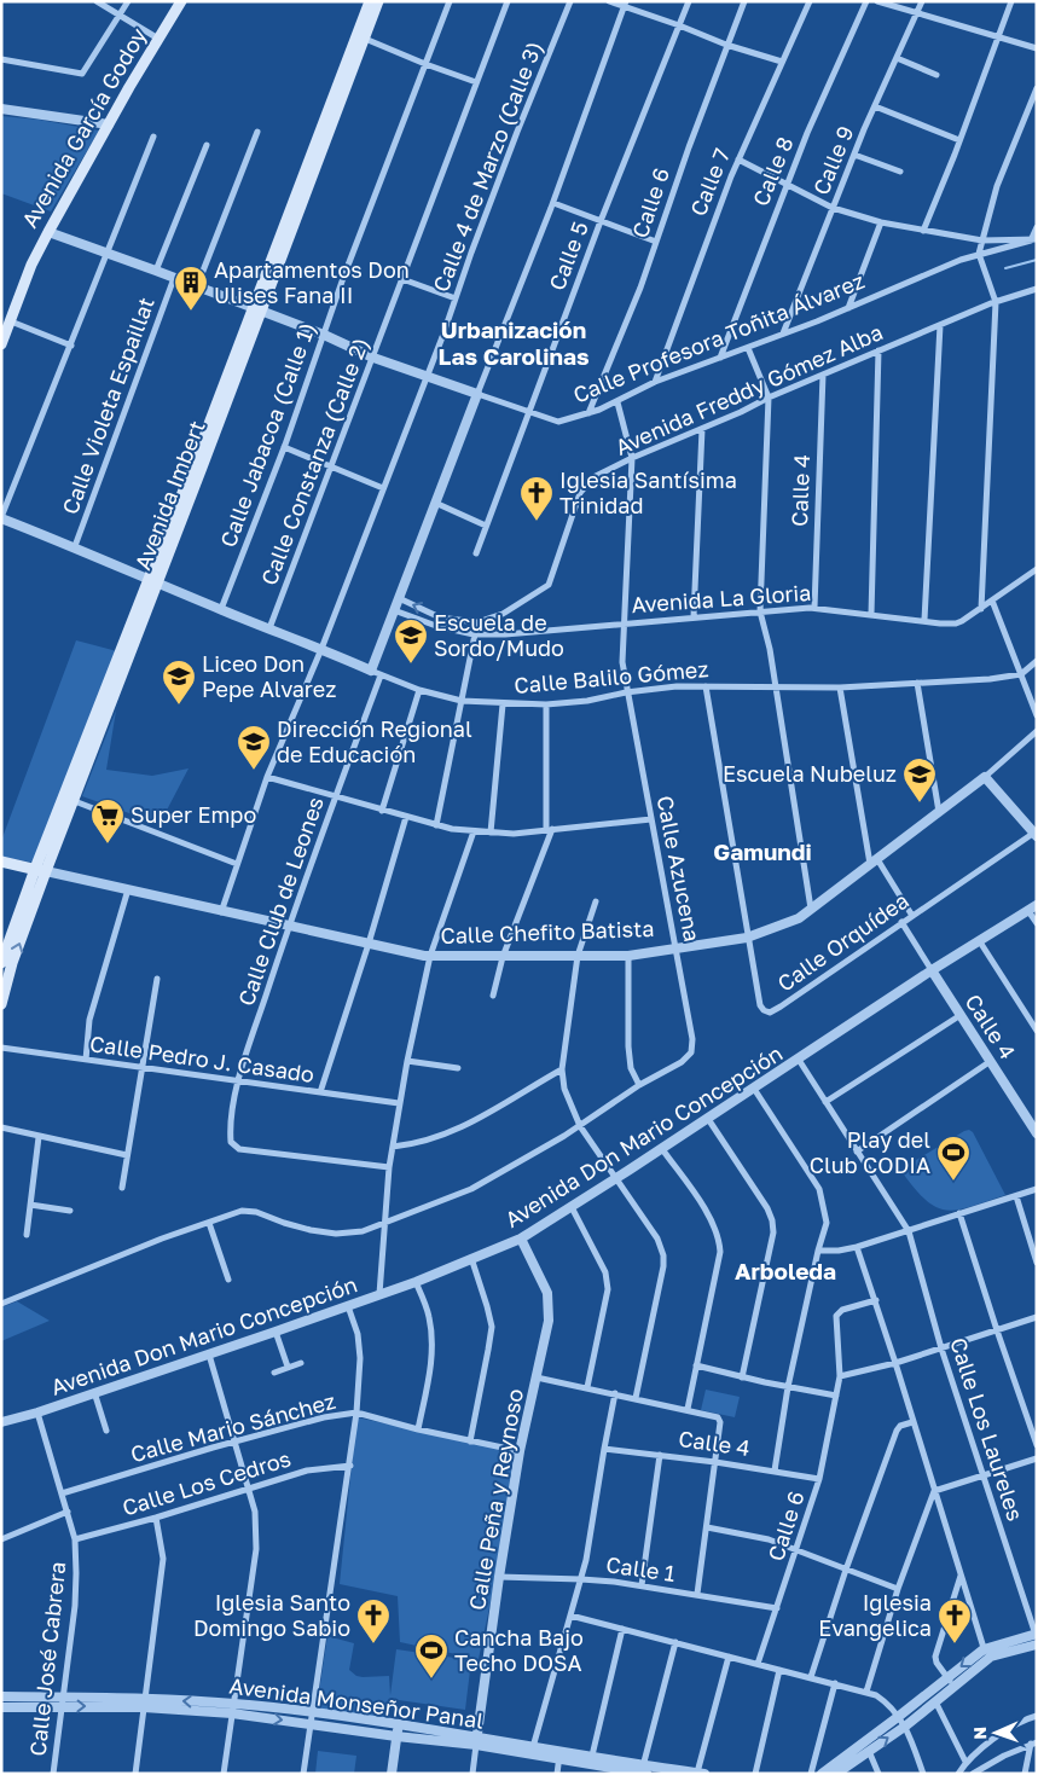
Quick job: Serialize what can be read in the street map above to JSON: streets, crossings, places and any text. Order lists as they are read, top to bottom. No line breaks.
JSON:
{"streets":{"main road":["Avenida García Godoy","Avenida Imbert","Calle Chefito Batista"],"street":["Calle 9","Calle 4 de Marzo (Calle 3)","Calle 8","Calle 7","Calle 6","Calle 5","Calle Profesora Toñita Álvarez","Avenida Freddy Gómez Alba","Calle Violeta Espaillat","Calle Jabacoa (Calle 1)","Calle Constanza (Calle 2)","Calle 4","Avenida La Gloria","Calle Balilo Gómez","Calle Azucena","Calle Club de Leones","Calle Orquídea","Calle Pedro J. Casado","Avenida Don Mario Concepción","Calle Mario Sánchez","Calle Los Laureles","Calle Los Cedros","Calle Peña y Reynoso","Calle 1","Calle José Cabrera","Avenida Monseñor Panal"]},"crossings":[["Avenida García Godoy","Calle Profesora Toñita Álvarez"],["Calle 9","Calle Profesora Toñita Álvarez"],["Calle 4 de Marzo (Calle 3)","Calle Profesora Toñita Álvarez"],["Calle 4 de Marzo (Calle 3)","Calle Balilo Gómez"],["Calle 4 de Marzo (Calle 3)","Calle Chefito Batista"],["Calle 8","Calle Profesora Toñita Álvarez"],["Calle 7","Calle Profesora Toñita Álvarez"],["Calle 6","Calle Profesora Toñita Álvarez"],["Calle 6","Calle 4"],["Calle 6","Calle 1"],["Calle 5","Calle Profesora Toñita Álvarez"],["Calle Profesora Toñita Álvarez","Calle Violeta Espaillat"],["Calle Profesora Toñita Álvarez","Calle Jabacoa (Calle 1)"],["Calle Profesora Toñita Álvarez","Calle Constanza (Calle 2)"],["Calle Profesora Toñita Álvarez","Avenida Imbert"],["Avenida Freddy Gómez Alba","Calle 4"],["Calle Violeta Espaillat","Calle Balilo Gómez"],["Calle Jabacoa (Calle 1)","Calle Balilo Gómez"],["Calle Constanza (Calle 2)","Calle Balilo Gómez"],["Calle 4","Avenida La Gloria"],["Calle 4","Avenida Don Mario Concepción"],["Avenida Imbert","Calle Balilo Gómez"],["Avenida Imbert","Calle Chefito Batista"],["Calle Balilo Gómez","Calle Azucena"],["Calle Balilo Gómez","Calle Club de Leones"],["Calle Balilo Gómez","Calle Orquídea"],["Calle Azucena","Calle Chefito Batista"],["Calle Club de Leones","Calle Chefito Batista"],["Calle Club de Leones","Calle Pedro J. Casado"],["Calle Chefito Batista","Calle Orquídea"],["Avenida Don Mario Concepción","Calle Peña y Reynoso"],["Avenida Don Mario Concepción","Calle José Cabrera"],["Calle Mario Sánchez","Calle Peña y Reynoso"],["Calle Mario Sánchez","Calle José Cabrera"],["Calle Los Cedros","Calle José Cabrera"],["Calle Peña y Reynoso","Calle 1"],["Calle Peña y Reynoso","Avenida Monseñor Panal"],["Calle José Cabrera","Avenida Monseñor Panal"]],"districts":["Urbanización Las Carolinas","Gamundi","Arboleda"],"places":{"building":["Apartamentos Don Ulises Fana II"],"church":["Iglesia Santísima Trinidad","Iglesia Santo Domingo Sabio","Iglesia Evangelica"],"school or university":["Escuela de Sordo/Mudo","Liceo Don Pepe Alvarez","Dirección Regional de Educación","Escuela Nubeluz"],"supermarket":["Super Empo"],"sports":["Play del Club CODIA","Cancha Bajo Techo DOSA"]},"north":"left"}
